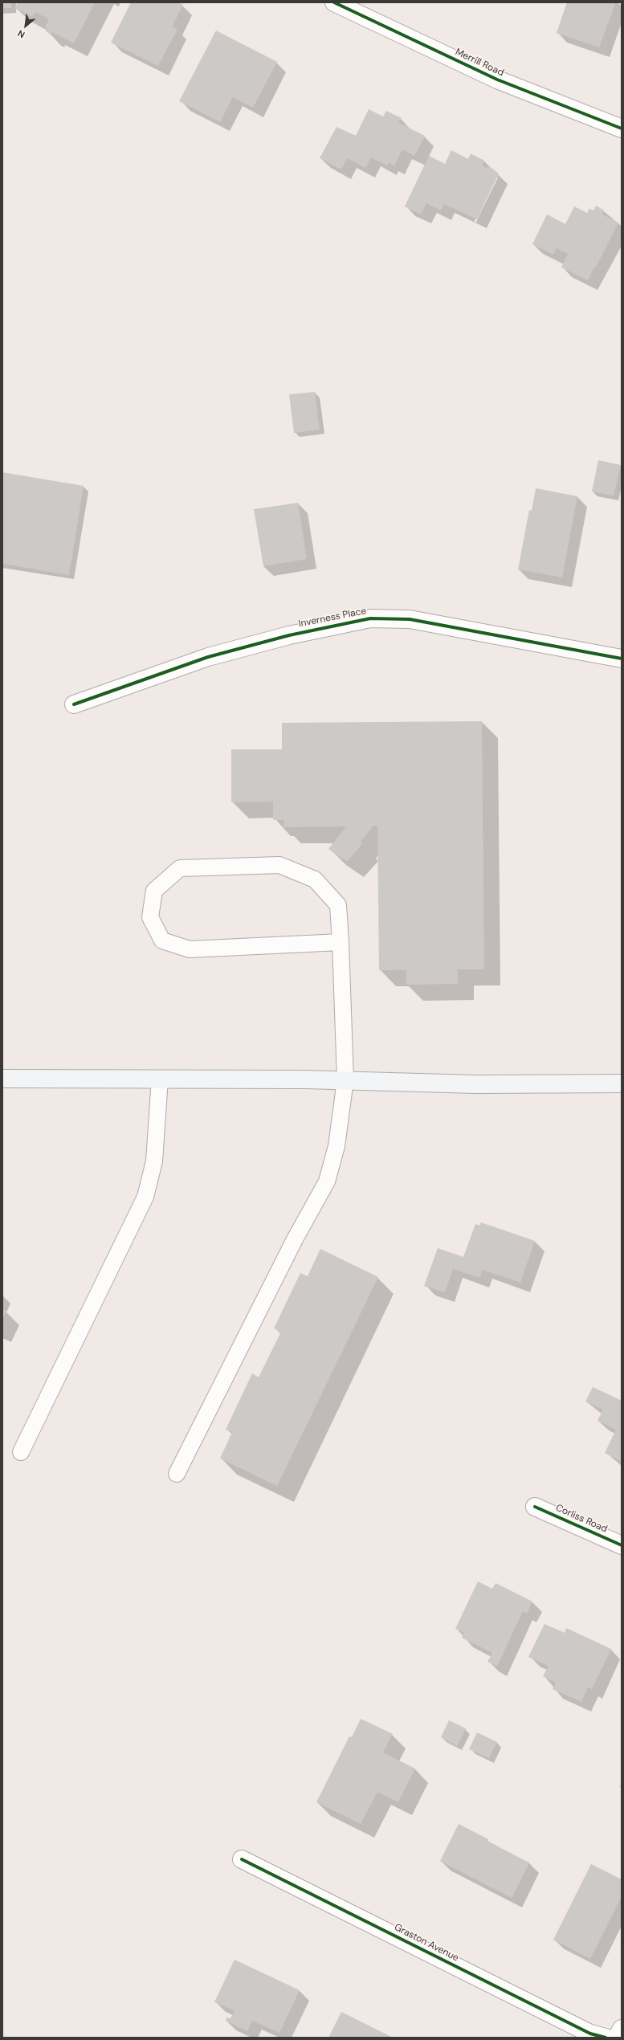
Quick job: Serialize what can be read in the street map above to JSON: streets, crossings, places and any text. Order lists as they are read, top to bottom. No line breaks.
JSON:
{"streets":{"street":["Merrill Road","Inverness Place","Corliss Road","Graston Avenue"]},"north":"bottom left"}
